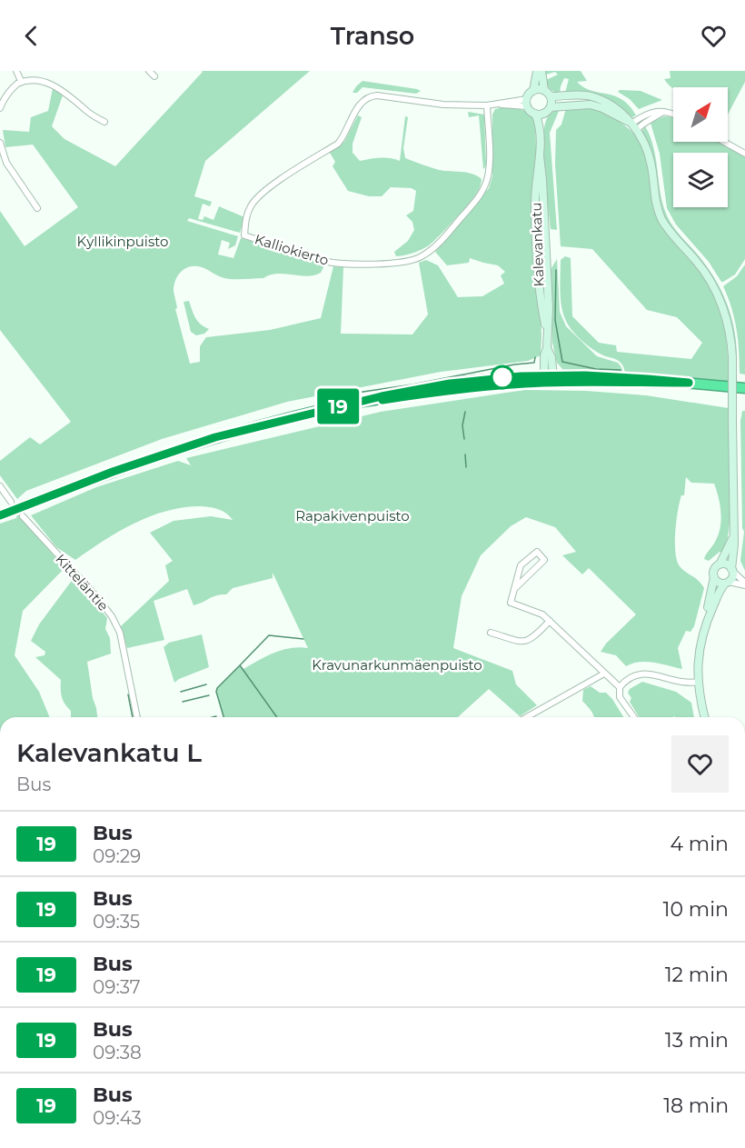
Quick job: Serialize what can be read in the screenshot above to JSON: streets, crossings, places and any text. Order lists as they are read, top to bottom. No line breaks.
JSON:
{"streets":{"street":["Kalevankatu","Kalliokierto","Kitteläntie"]},"parks":["Kyllikinpuisto","Rapakivenpuisto","Kravunarkunmäenpuisto"],"lines":["bus line 19"],"north":"top right","page":{"header":"Transo","on_map":"19","heading":["Kalevankatu L","Bus"],"list":[{"mark":"19","name":"Bus","note":"09:29","value":"4 min"},{"mark":"19","name":"Bus","note":"09:35","value":"10 min"},{"mark":"19","name":"Bus","note":"09:37","value":"12 min"},{"mark":"19","name":"Bus","note":"09:38","value":"13 min"},{"mark":"19","name":"Bus","note":"09:43","value":"18 min"}]}}
